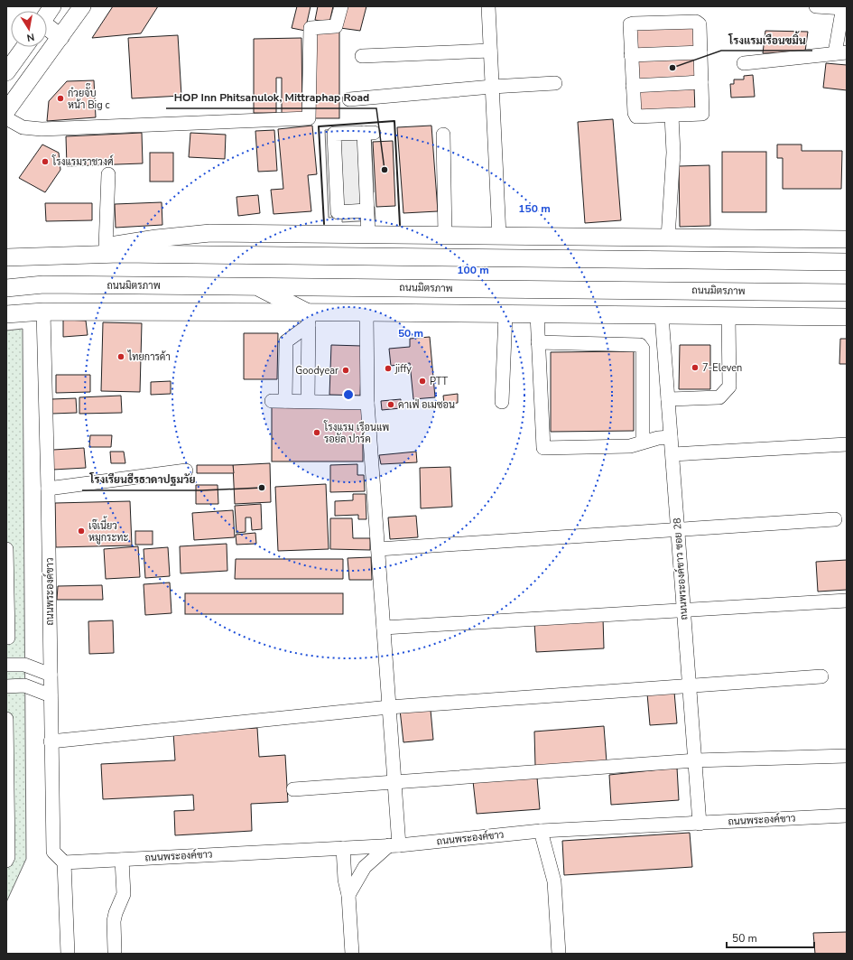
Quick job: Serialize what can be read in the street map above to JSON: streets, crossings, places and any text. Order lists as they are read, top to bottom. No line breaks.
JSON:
{"streets":{"main road":["ถนนมิตรภาพ"],"street":["ถนนพระองค์ขาว ซอย 28","ถนนพระองค์ขาว"]},"crossings":[["ถนนพระองค์ขาว ซอย 28","ถนนพระองค์ขาว"]],"places":["โรงแรมเรือนขมิ้น","ก๋วยจั๊บ หน้า Big c","โรงแรมราชวงศ์","HOP Inn Phitsanulok, Mittraphap Road","ไทยการค้า","7-Eleven","jiffy","Goodyear","PTT","คาเฟ่ อเมซอน","โรงแรม เรือนแพ รอยัล ปาร์ค","โรงเรียนธีรธาดาปฐมวัย","เจ๊เนี้ยว หมูกระทะ"],"scale_bar":"50 m","north":"bottom","rings":["150 m","100 m","50 m"]}
